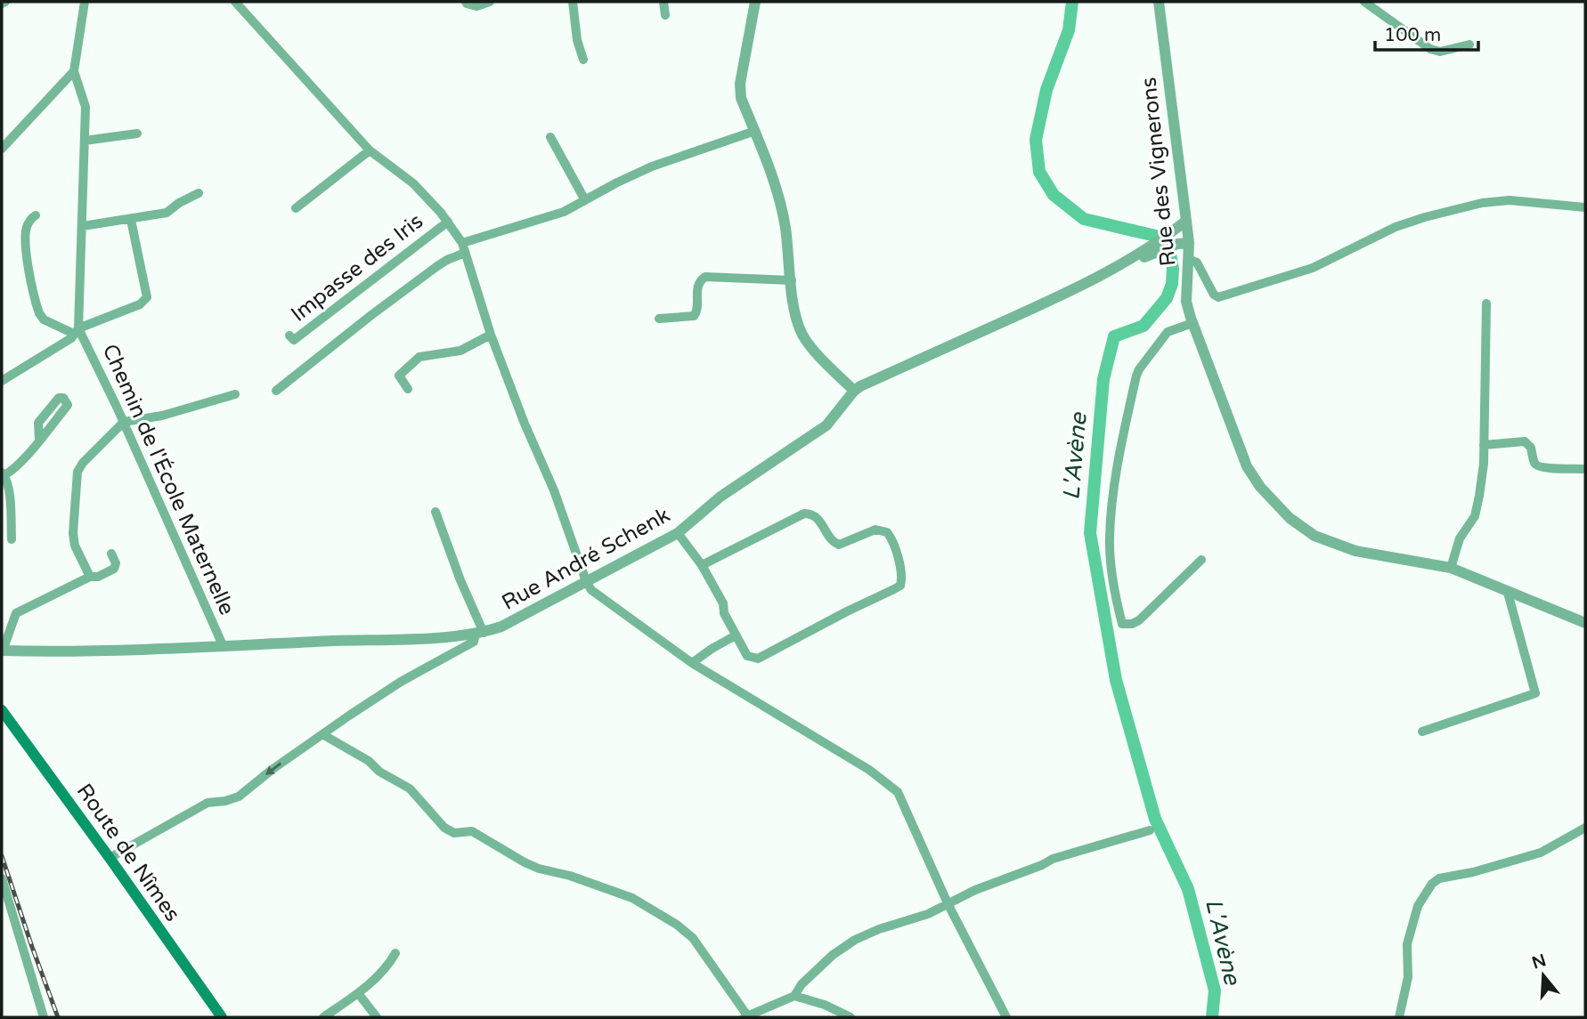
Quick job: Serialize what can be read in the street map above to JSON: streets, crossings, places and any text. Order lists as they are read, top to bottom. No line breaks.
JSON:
{"streets":{"main road":["Route de Nîmes"],"street":["Rue des Vignerons","Impasse des Iris","Chemin de l'École Maternelle","Rue André Schenk"]},"crossings":[["Rue des Vignerons","Rue André Schenk"],["Chemin de l'École Maternelle","Rue André Schenk"]],"water":["L'Avène"],"scale_bar":"100 m","north":"top"}
